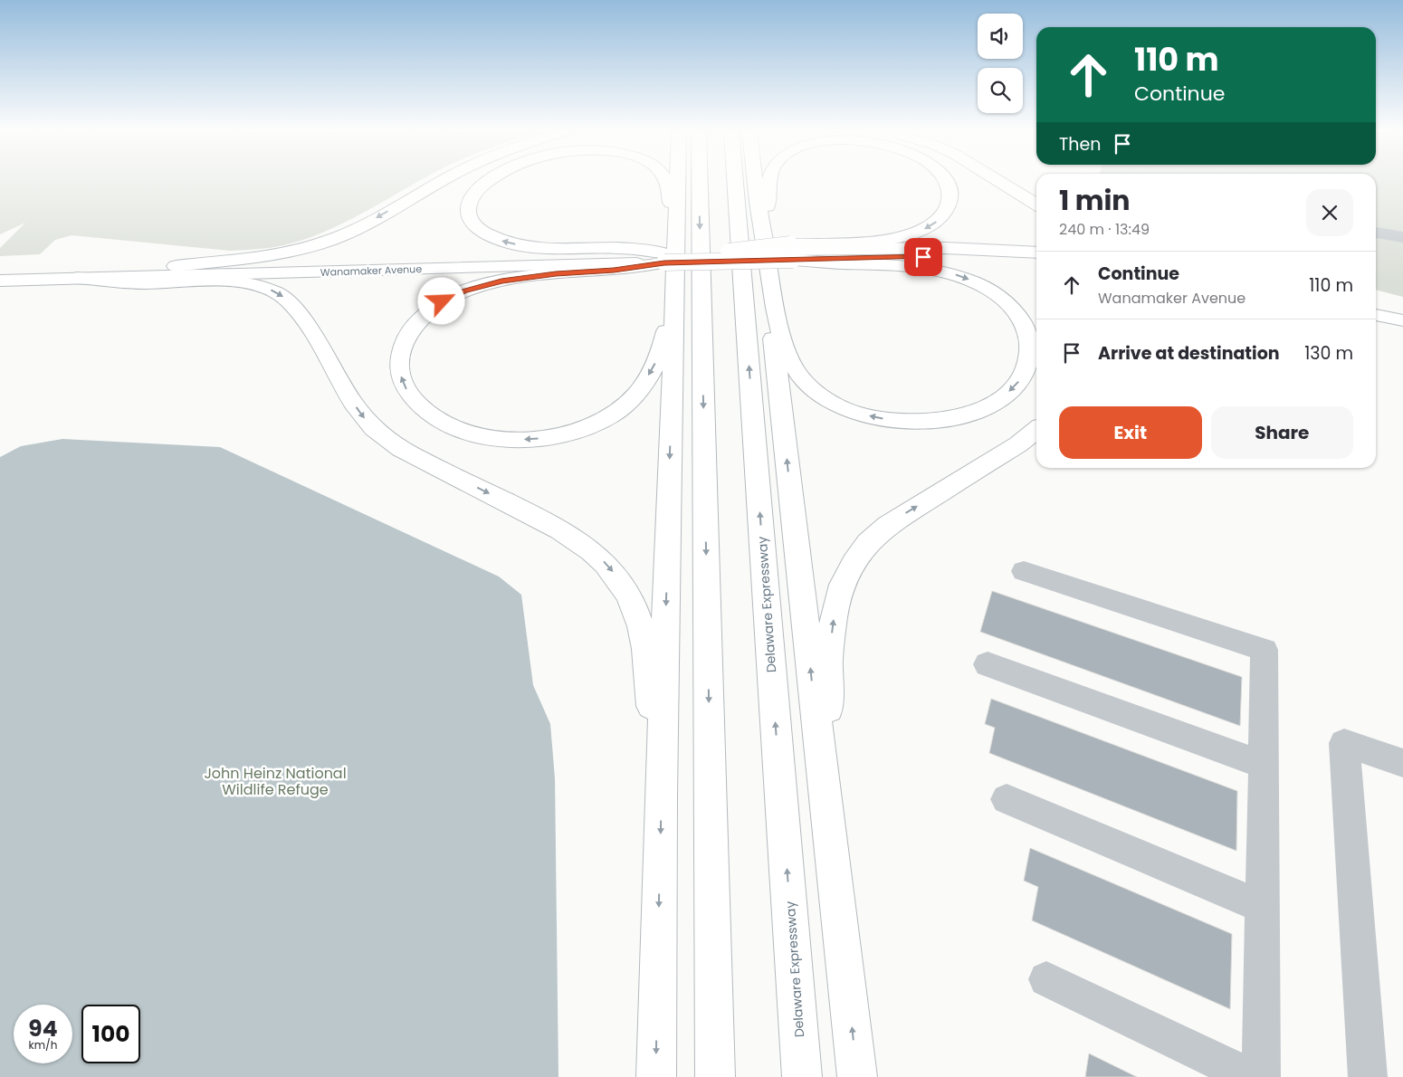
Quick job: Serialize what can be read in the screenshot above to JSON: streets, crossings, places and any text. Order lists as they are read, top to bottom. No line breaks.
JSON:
{"streets":{"main road":["Wanamaker Avenue","Delaware Expressway"]},"parks":["John Heinz National Wildlife Refuge"],"page":{"turn":["110 m","Continue"],"then":"Then","heading":["1 min","240 m · 13:49"],"list":[{"name":"Continue","note":"Wanamaker Avenue","value":"110 m"},{"name":"Arrive at destination","value":"130 m"}],"buttons":["Exit","Share"],"speed":"94 km/h","limit":"100"}}
